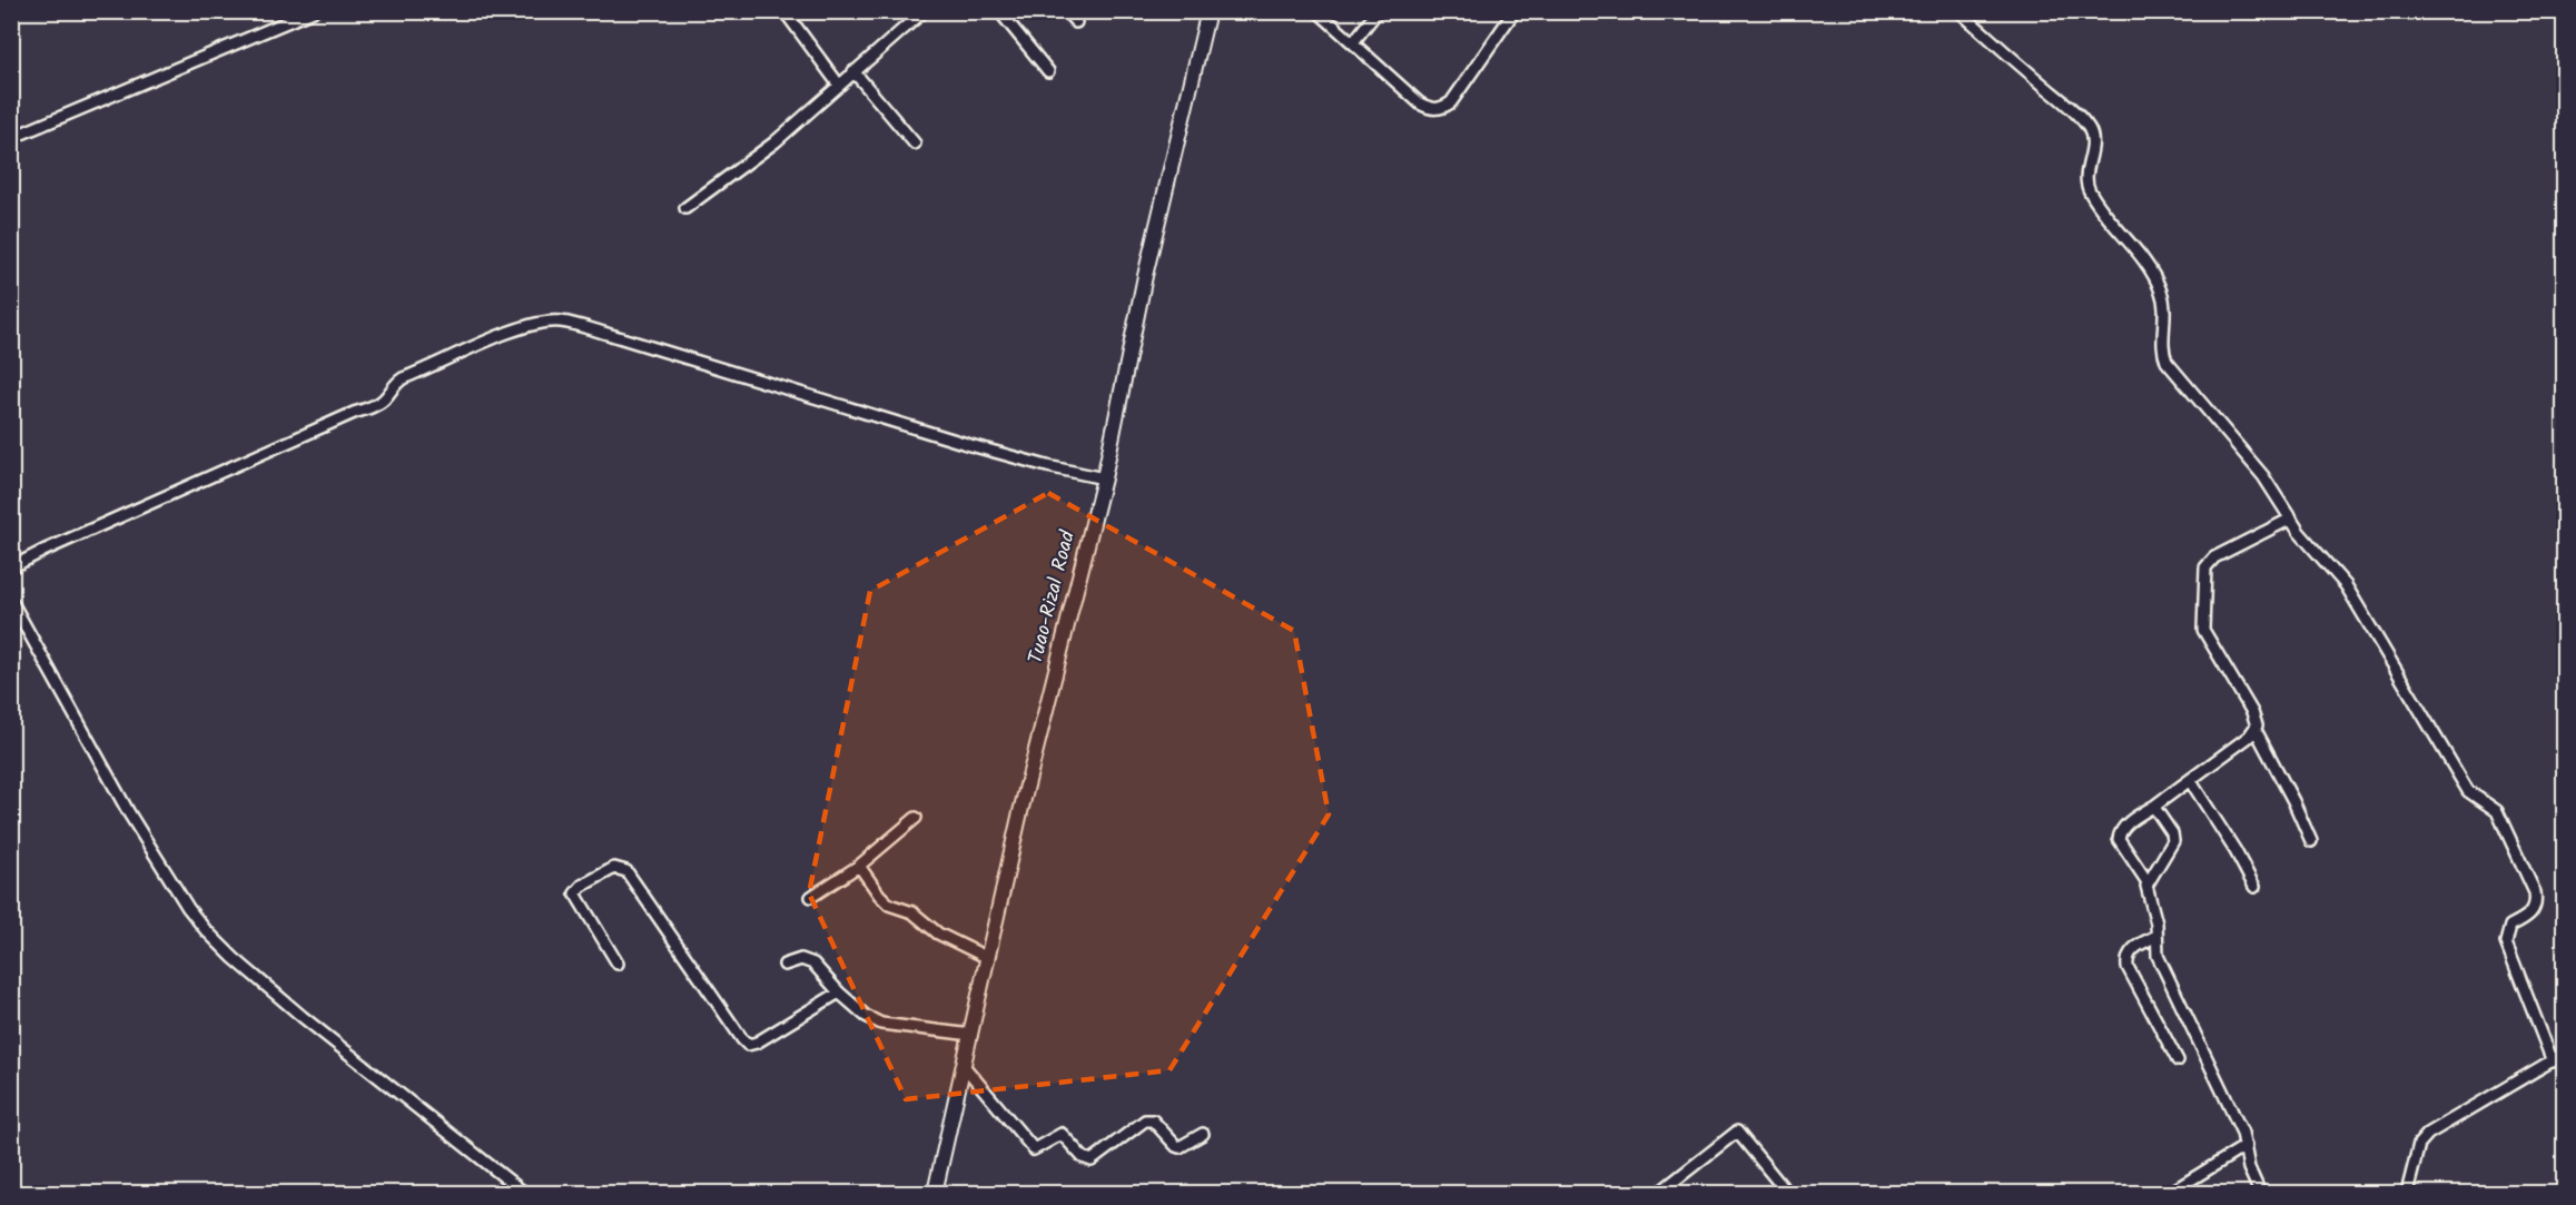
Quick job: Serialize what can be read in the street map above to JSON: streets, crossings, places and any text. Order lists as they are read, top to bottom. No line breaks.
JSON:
{"streets":{"main road":["Tuao-Rizal Road"]}}
